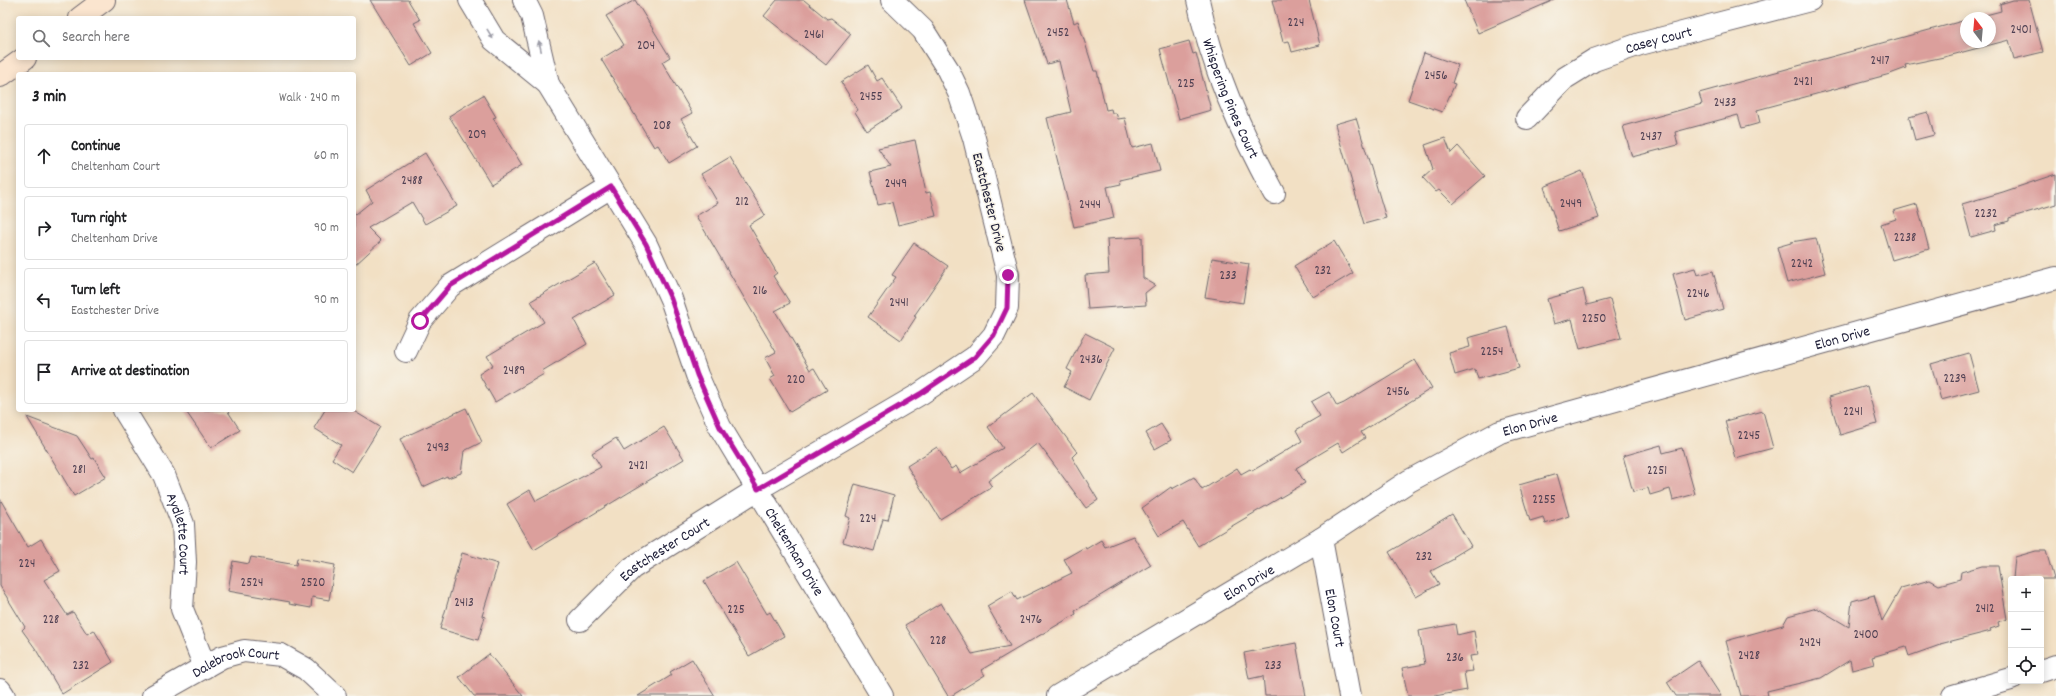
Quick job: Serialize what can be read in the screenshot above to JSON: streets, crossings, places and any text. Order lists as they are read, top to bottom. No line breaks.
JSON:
{"streets":{"street":["Casey Court","Whispering Pines Court","Eastchester Drive","Elon Drive","Aydlette Court","Eastchester Court","Cheltenham Drive","Elon Court","Dalebrook Court"]},"crossings":[["Eastchester Drive","Eastchester Court"],["Eastchester Drive","Cheltenham Drive"],["Elon Drive","Elon Court"],["Aydlette Court","Dalebrook Court"],["Eastchester Court","Cheltenham Drive"]],"house_numbers":["224","2401","2452","2461","204","2417","2456","2421","225","2455","2433","208","209","2437","2488","2449","212","2449","2444","2232","2238","2242","232","233","216","2246","2441","2250","2254","2436","2489","2239","220","2456","2241","2245","2493","2421","281","2251","2255","224","232","224","2524","2520","2413","2412","225","228","2476","2400","228","2424","2428","236","232","233"],"north":"top","page":{"search":"Search here","heading":["3 min","Walk · 240 m"],"list":[["Continue","Cheltenham Court","60 m"],["Turn right","Cheltenham Drive","90 m"],["Turn left","Eastchester Drive","90 m"],"Arrive at destination"],"map_buttons":["+","−"]}}
